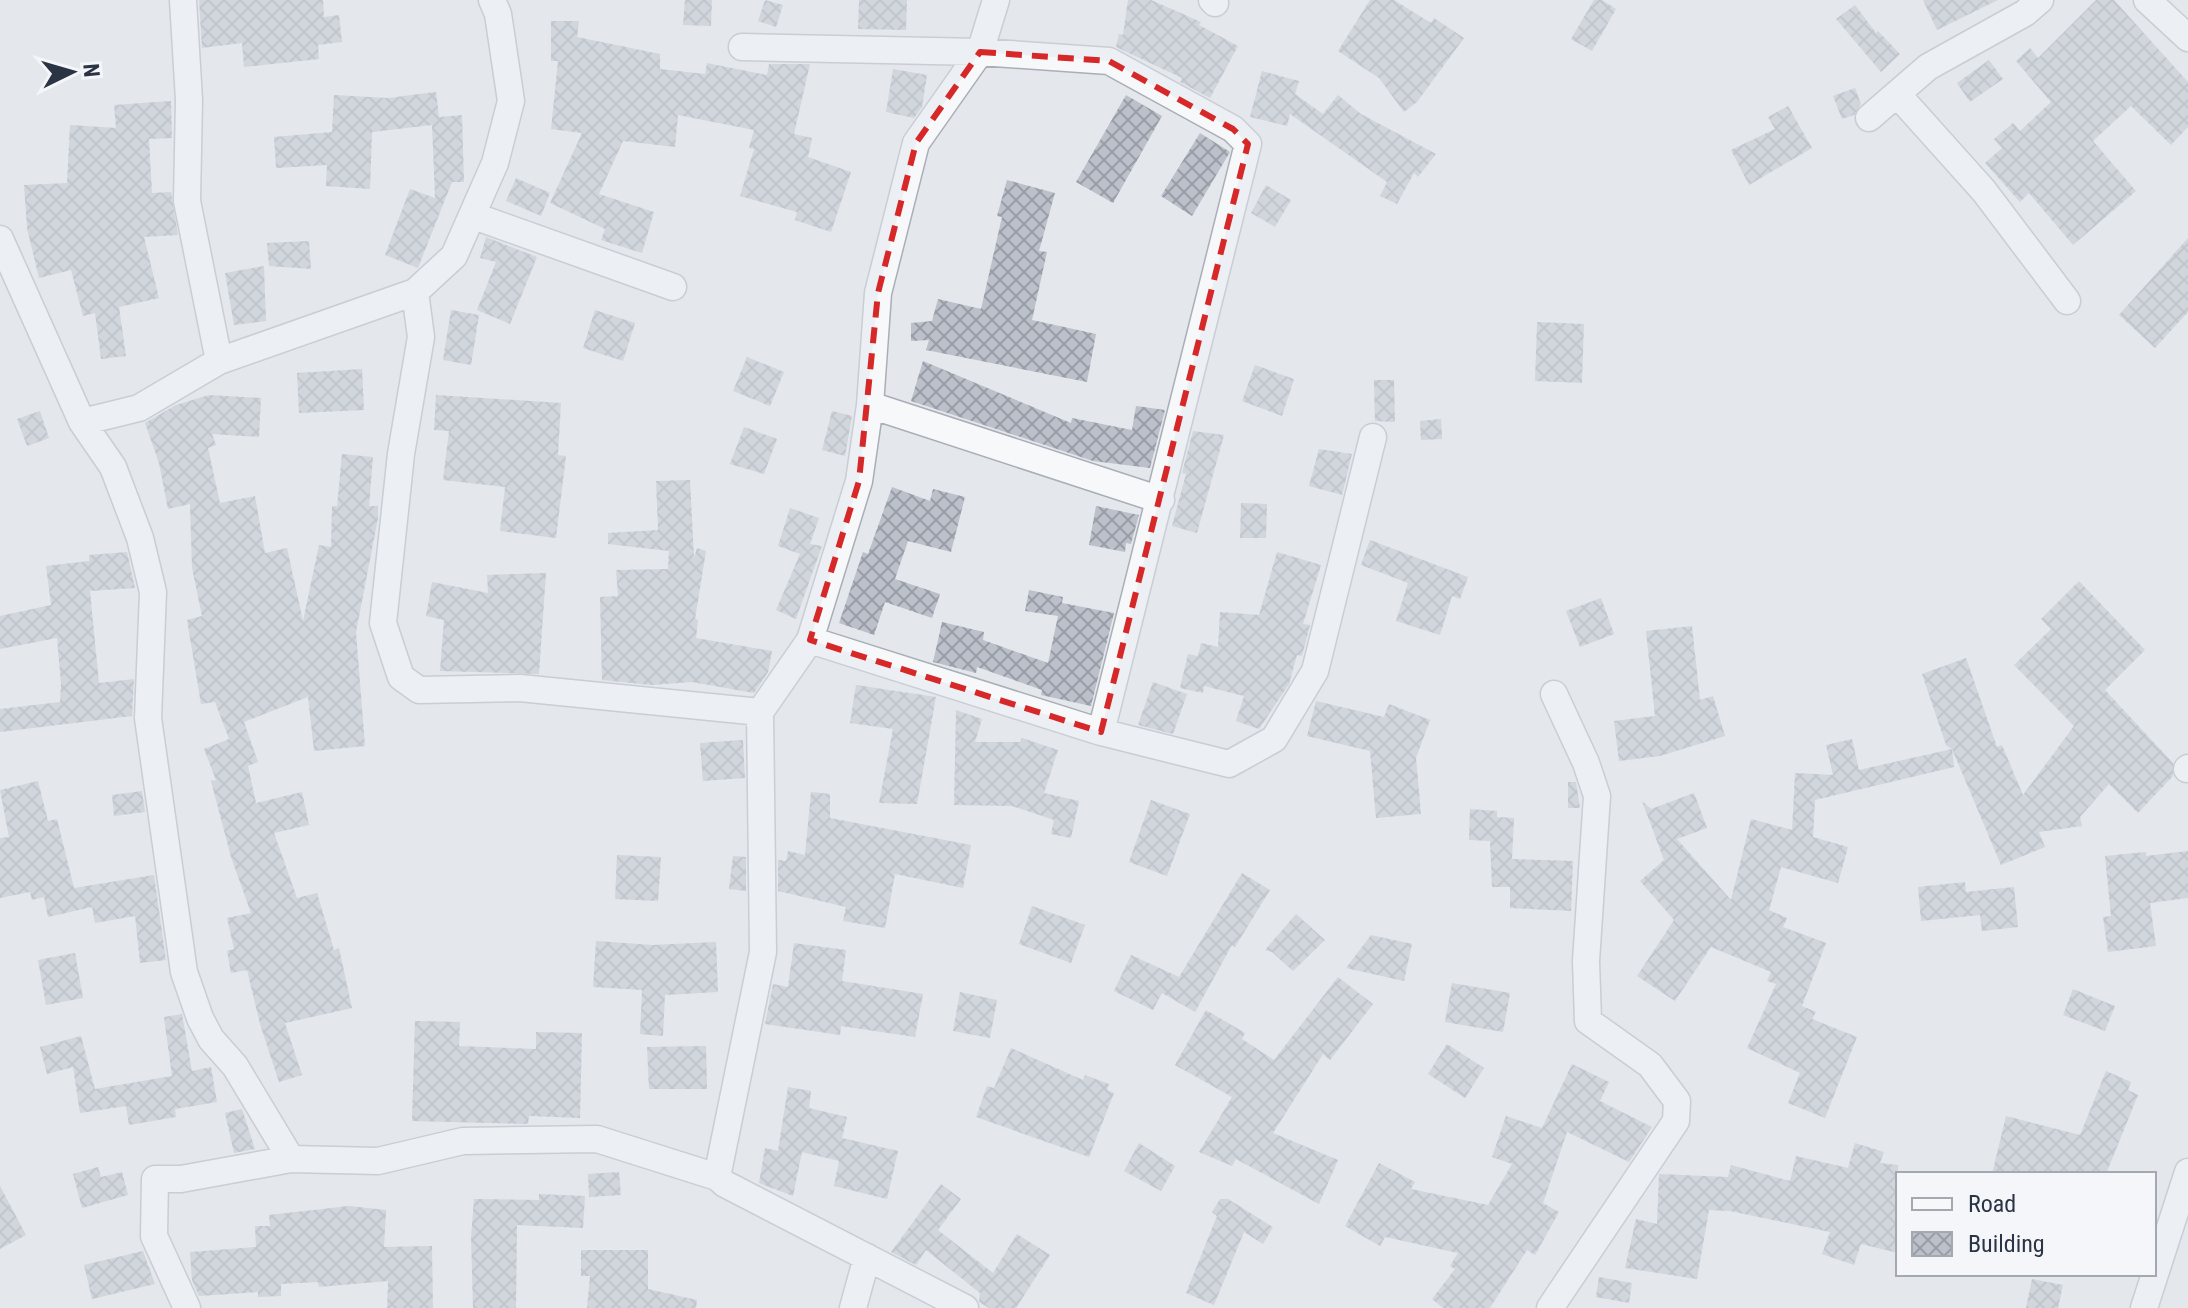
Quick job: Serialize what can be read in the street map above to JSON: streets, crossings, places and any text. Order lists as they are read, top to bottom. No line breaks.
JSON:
{"legend":["Road","Building"],"north":"right"}
